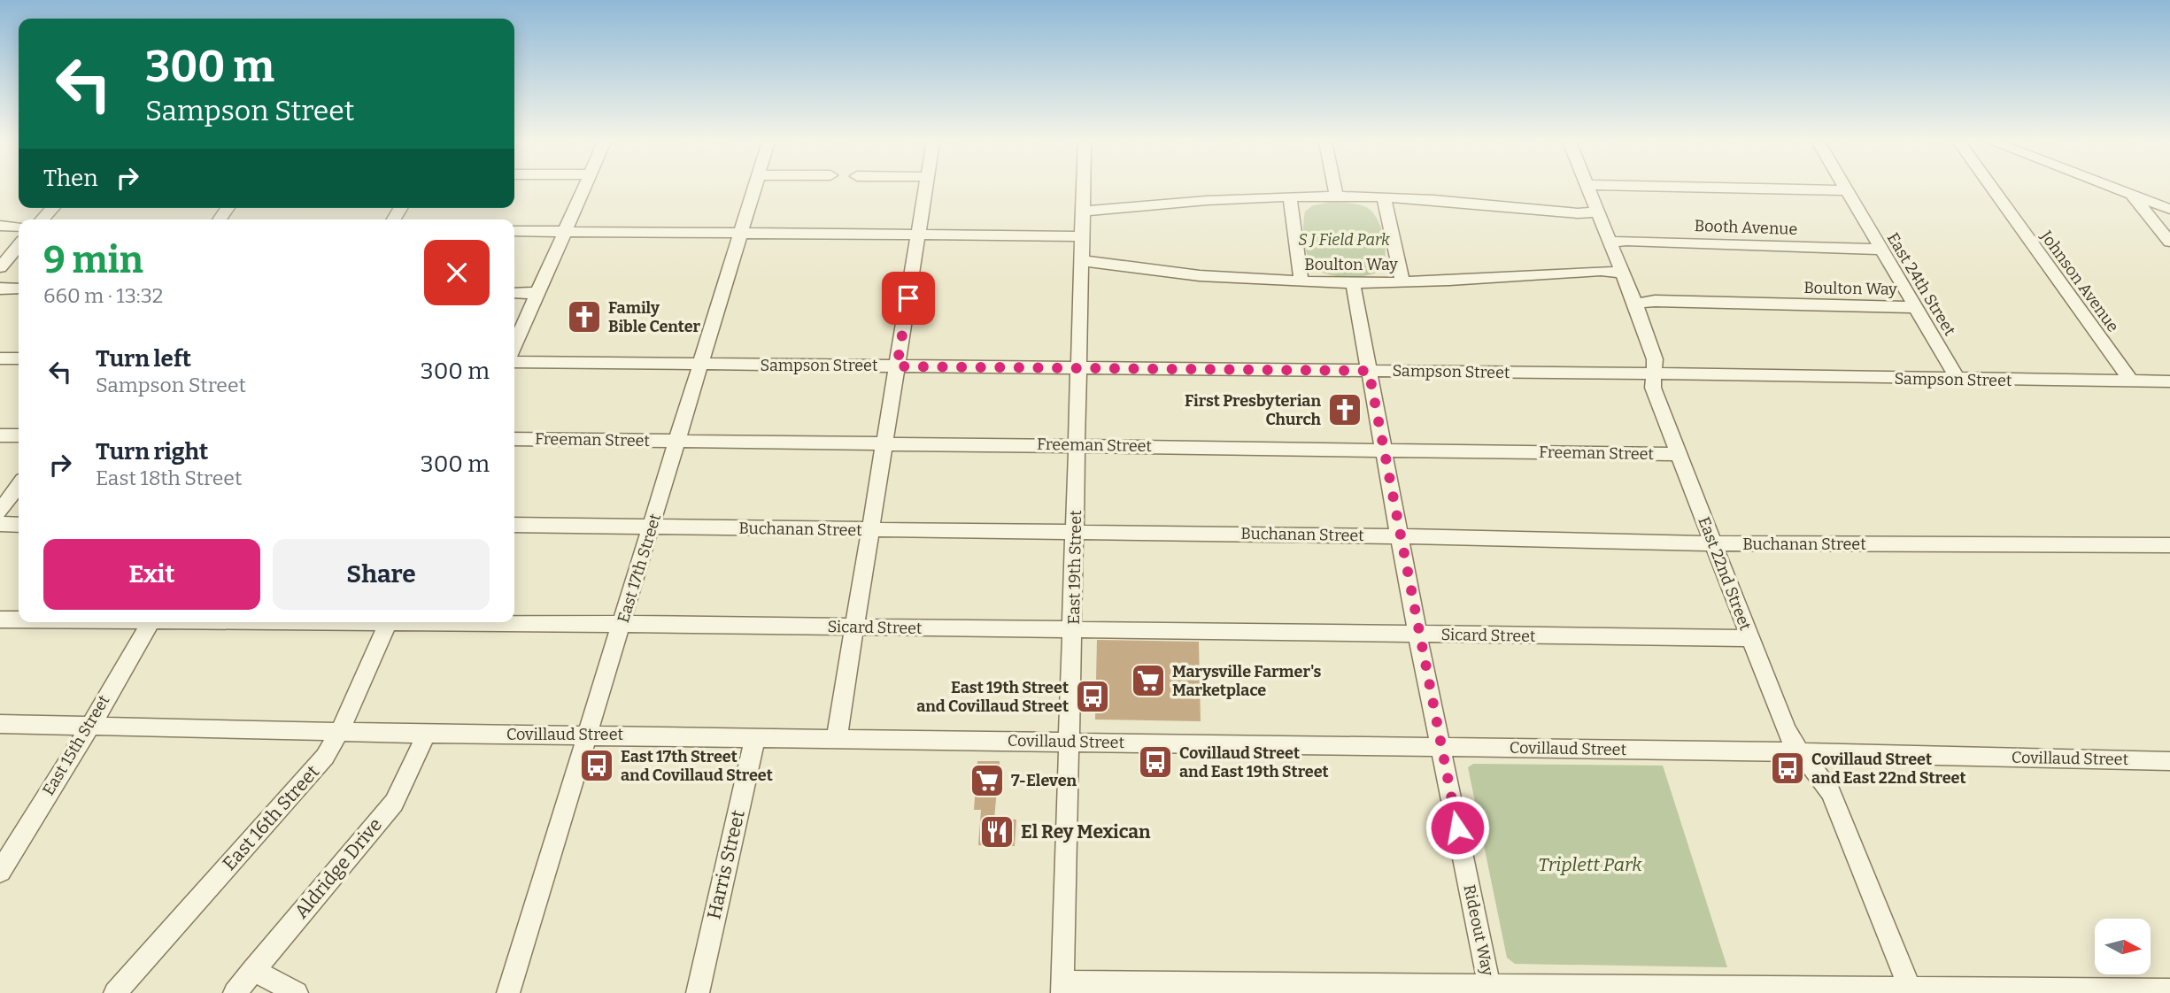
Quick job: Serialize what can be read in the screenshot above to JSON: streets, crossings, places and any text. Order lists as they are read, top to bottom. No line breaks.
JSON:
{"streets":{"street":["Booth Avenue","Boulton Way","Johnson Avenue","East 24th Street","Sampson Street","Freeman Street","Buchanan Street","East 19th Street","East 17th Street","East 22nd Street","Sicard Street","Covillaud Street","East 15th Street","East 16th Street","Harris Street","Aldridge Drive","Rideout Way"]},"crossings":[["Booth Avenue","East 24th Street"],["Booth Avenue","East 22nd Street"],["Boulton Way","East 24th Street"],["Boulton Way","East 19th Street"],["Boulton Way","East 22nd Street"],["Boulton Way","Rideout Way"],["Johnson Avenue","Sampson Street"],["East 24th Street","Sampson Street"],["Sampson Street","East 19th Street"],["Sampson Street","East 17th Street"],["Sampson Street","East 22nd Street"],["Sampson Street","Rideout Way"],["Freeman Street","East 19th Street"],["Freeman Street","East 17th Street"],["Freeman Street","East 22nd Street"],["Freeman Street","Rideout Way"],["Buchanan Street","East 19th Street"],["Buchanan Street","East 17th Street"],["Buchanan Street","East 22nd Street"],["Buchanan Street","Rideout Way"],["East 19th Street","Sicard Street"],["East 19th Street","Covillaud Street"],["East 17th Street","Sicard Street"],["East 17th Street","Covillaud Street"],["East 22nd Street","Sicard Street"],["East 22nd Street","Covillaud Street"],["Sicard Street","Rideout Way"],["Covillaud Street","East 15th Street"],["Covillaud Street","East 16th Street"],["Covillaud Street","Harris Street"],["Covillaud Street","Aldridge Drive"],["Covillaud Street","Rideout Way"]],"parks":["S J Field Park","Triplett Park"],"places":{"church":["Family Bible Center","First Presbyterian Church"],"supermarket":["Marysville Farmer's Marketplace","7-Eleven"],"bus stop":["East 19th Street and Covillaud Street","Covillaud Street and East 19th Street","East 17th Street and Covillaud Street","Covillaud Street and East 22nd Street"],"restaurant":["El Rey Mexican"]},"north":"right","page":{"turn":["300 m","Sampson Street"],"then":"Then","heading":["9 min","660 m · 13:32"],"list":[{"name":"Turn left","note":"Sampson Street","value":"300 m"},{"name":"Turn right","note":"East 18th Street","value":"300 m"}],"buttons":["Exit","Share"]}}
